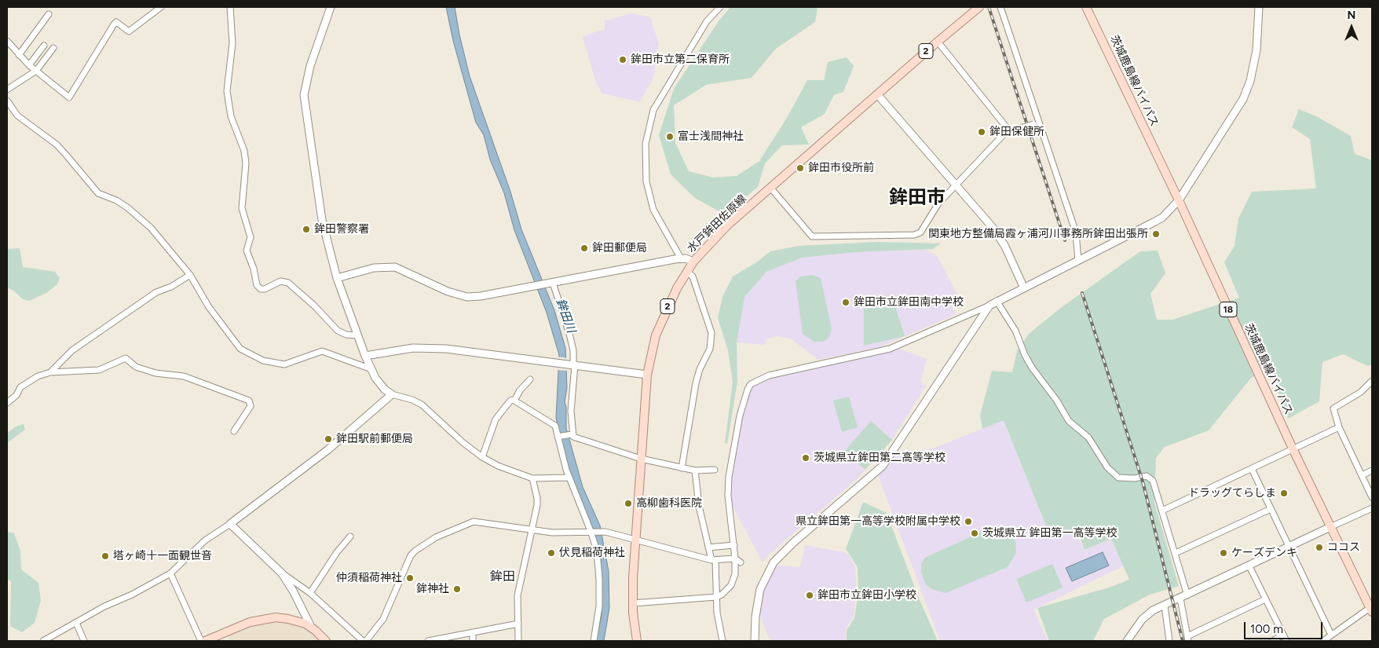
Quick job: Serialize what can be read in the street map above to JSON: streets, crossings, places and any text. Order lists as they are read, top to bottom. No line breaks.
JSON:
{"streets":{"main road":["2","茨城鹿島線バイパス","水戸鉾田佐原線","18"]},"districts":["鉾田市","鉾田"],"water":["鉾田川"],"places":["鉾田市立第二保育所","鉾田保健所","富士浅間神社","鉾田市役所前","鉾田警察署","関東地方整備局霞ヶ浦河川事務所鉾田出張所","鉾田郵便局","鉾田市立鉾田南中学校","鉾田駅前郵便局","茨城県立鉾田第二高等学校","ドラッグてらしま","高柳歯科医院","県立鉾田第一高等学校附属中学校","茨城県立 鉾田第一高等学校","ココス","伏見稲荷神社","ケーズデンキ","塔ヶ崎十一面観世音","仲須稲荷神社","鉾神社","鉾田市立鉾田小学校"],"scale_bar":"100 m","north":"top"}
